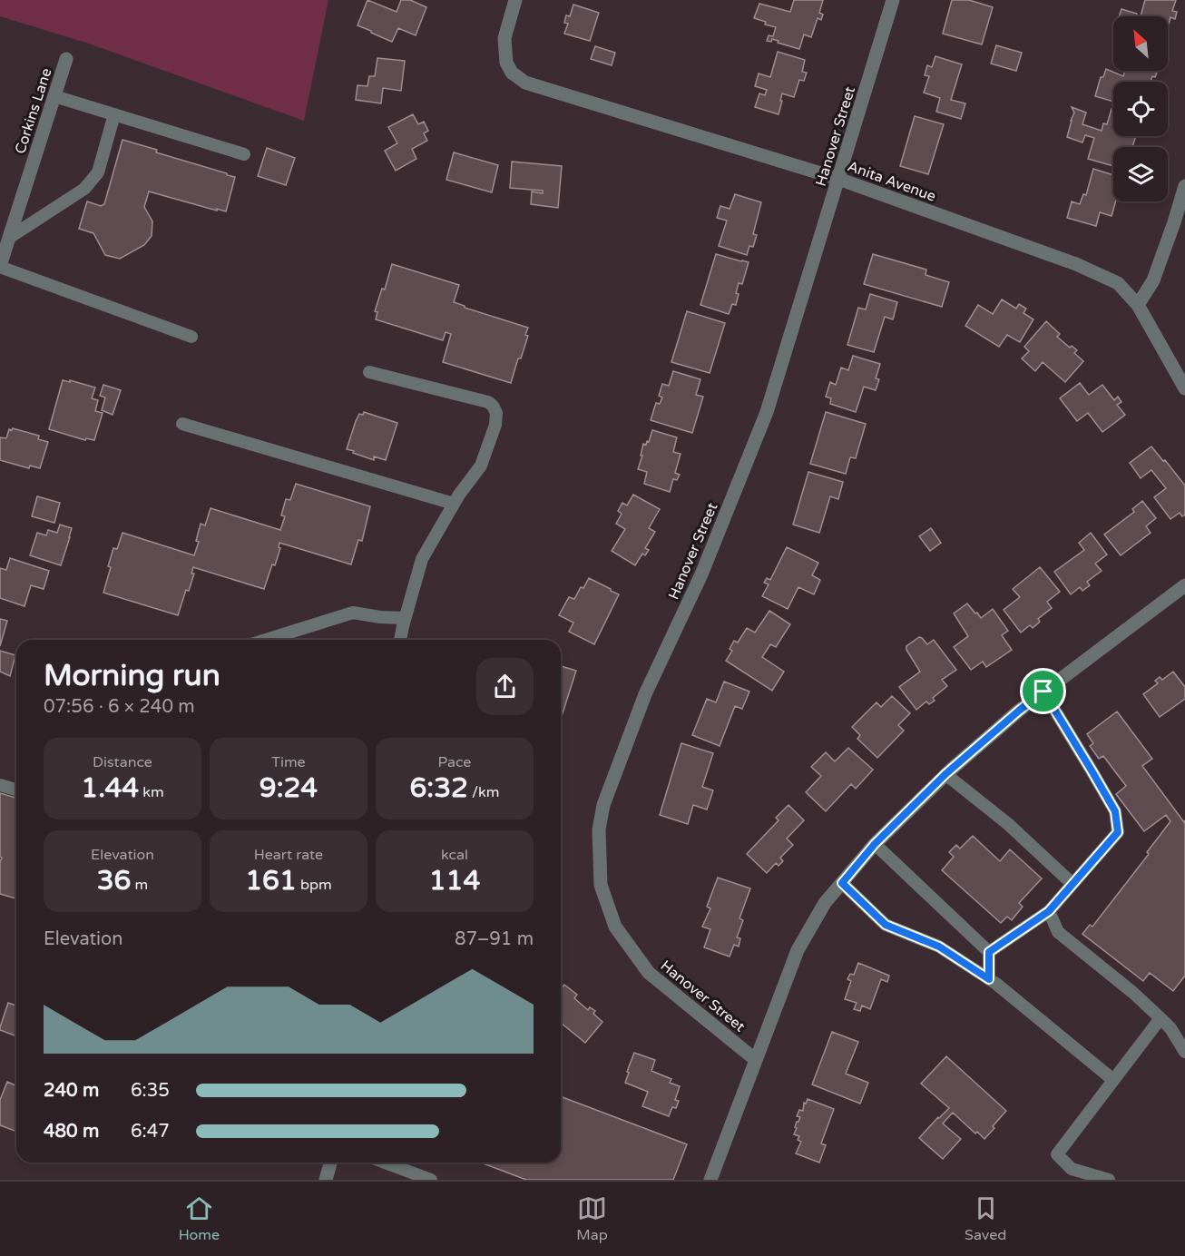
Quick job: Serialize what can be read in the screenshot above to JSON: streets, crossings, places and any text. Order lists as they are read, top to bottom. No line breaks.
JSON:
{"streets":{"street":["Corkins Lane","Hanover Street","Anita Avenue"]},"crossings":[["Hanover Street","Anita Avenue"]],"north":"top left","page":{"heading":["Morning run","07:56 · 6 × 240 m"],"stats":[["Distance","1.44 km"],["Time","9:24"],["Pace","6:32 /km"],["Elevation","36 m"],["Heart rate","161 bpm"],["kcal","114"]],"chart":["Elevation","87–91 m"],"list":[{"name":"240 m","note":"6:35"},{"name":"480 m","note":"6:47"}],"tabs":["Home","Map","Saved"]}}
